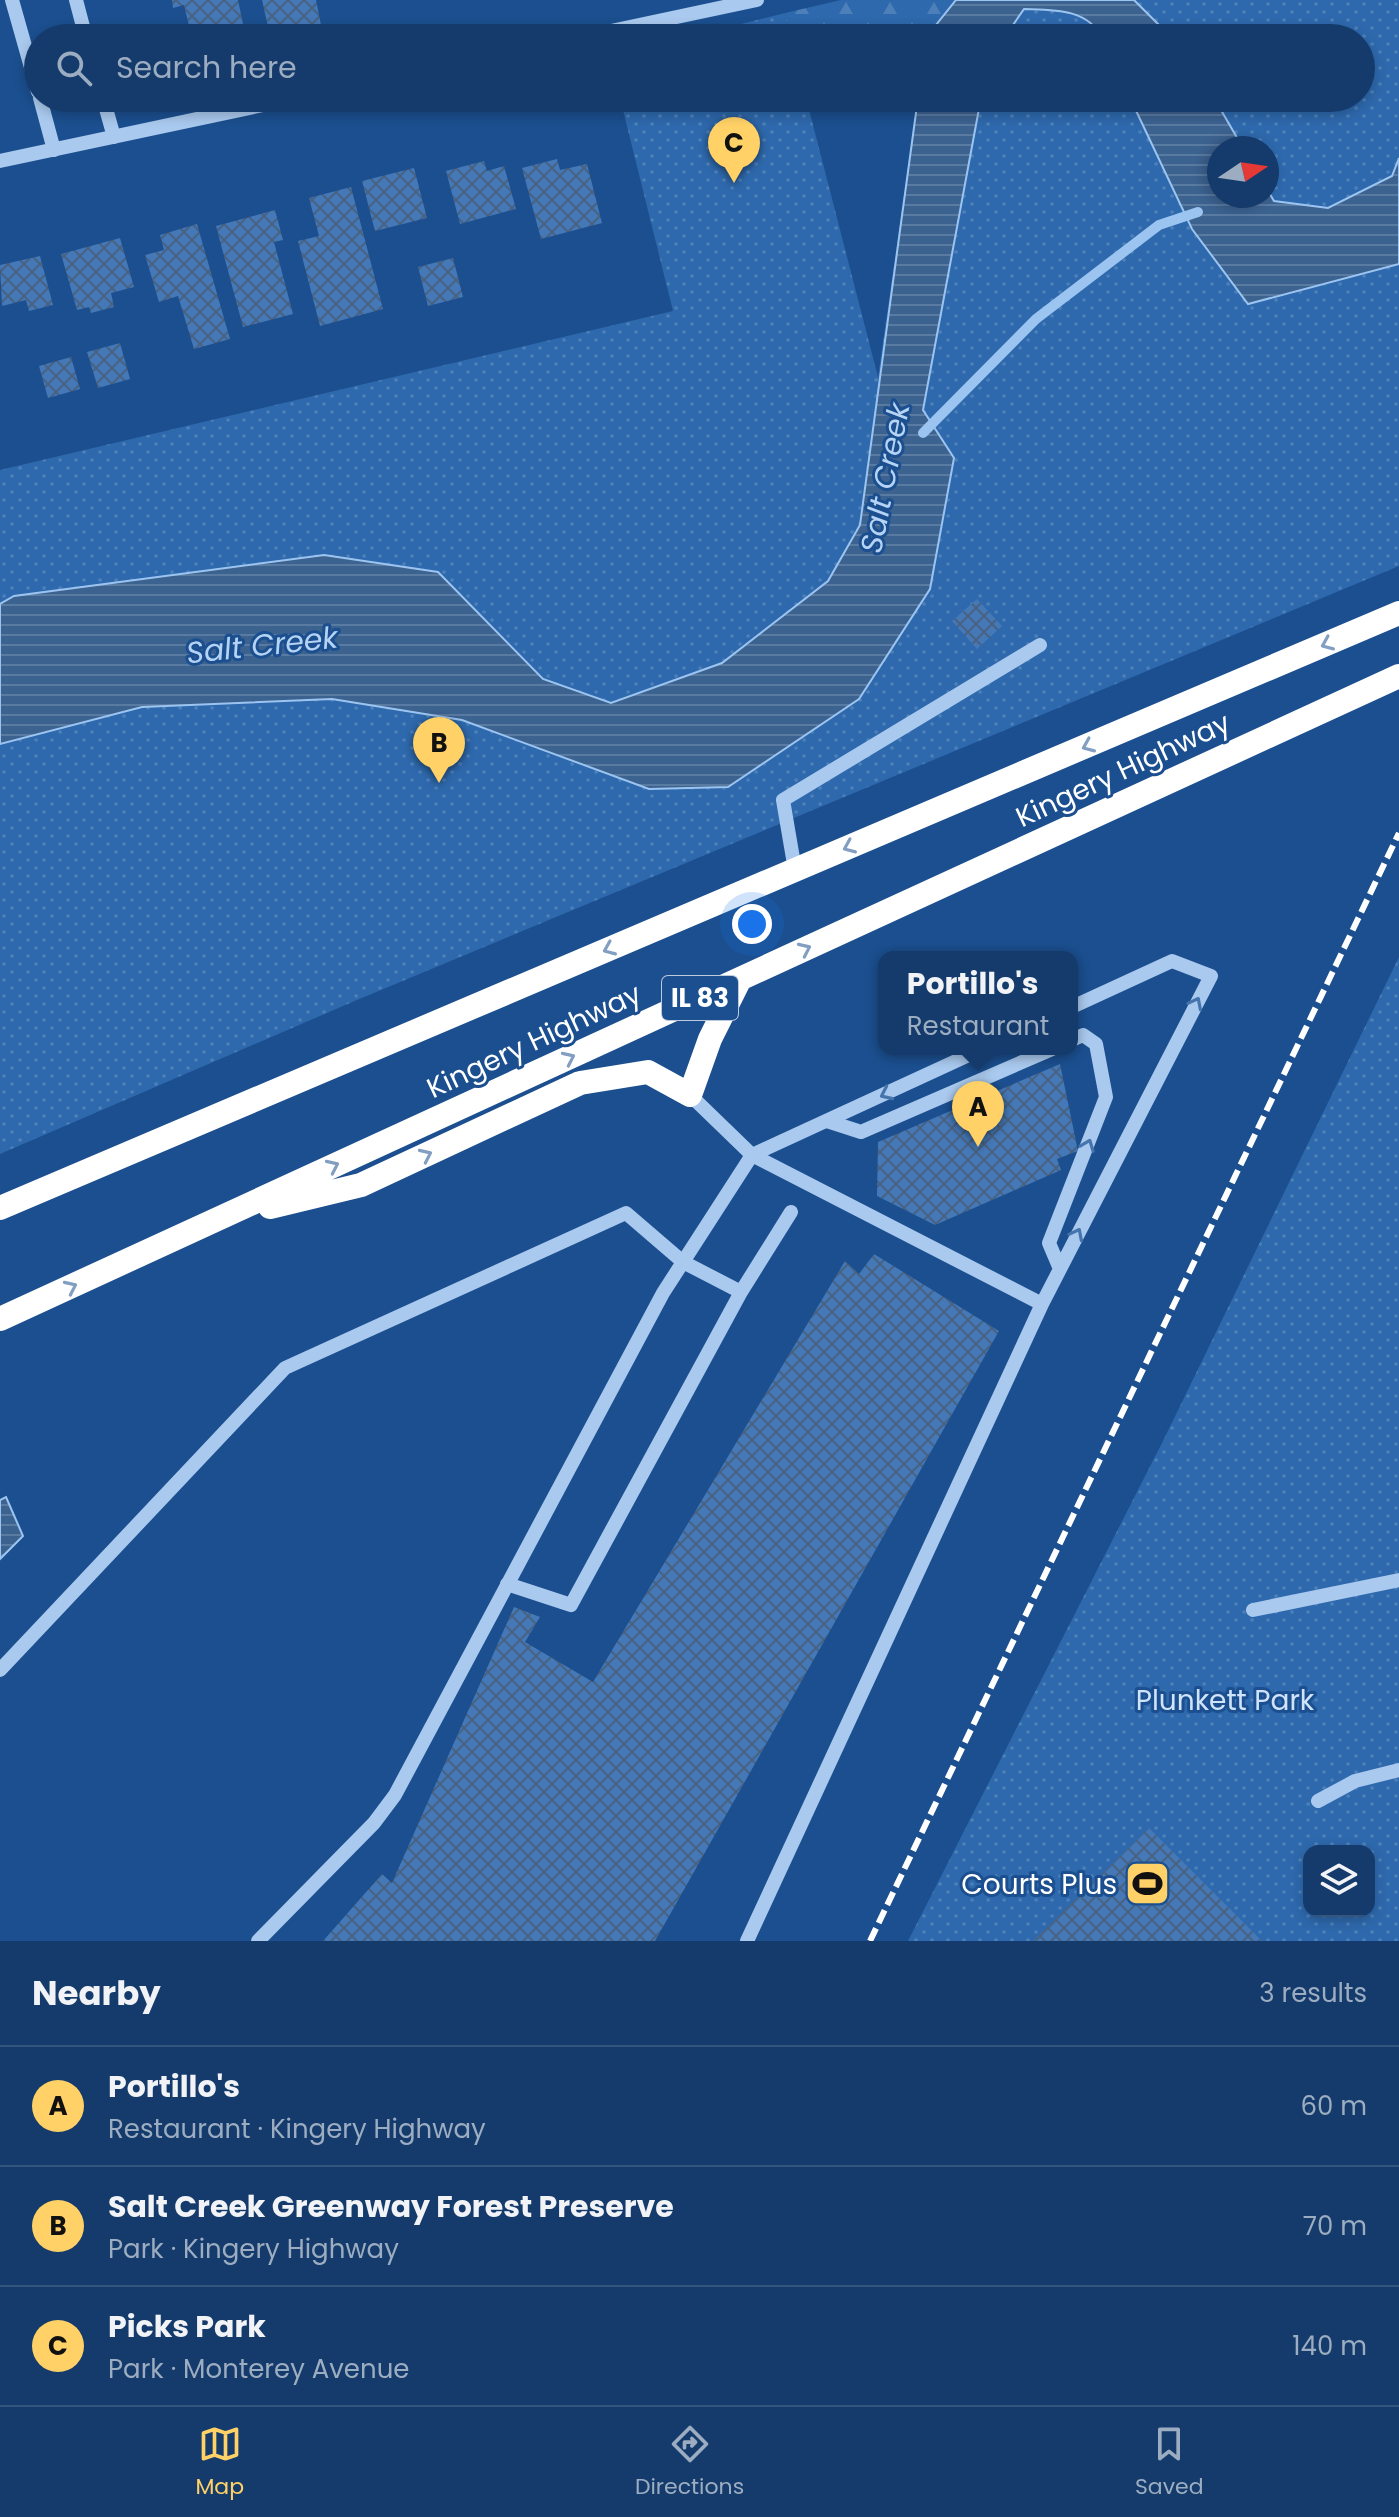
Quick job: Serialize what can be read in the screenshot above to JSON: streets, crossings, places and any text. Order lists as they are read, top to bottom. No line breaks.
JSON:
{"streets":{"highway":["Kingery Highway","IL 83"]},"water":["Salt Creek"],"parks":["Plunkett Park"],"places":{"sports":["Courts Plus"]},"north":"right","page":{"search":"Search here","pins":["C","B","A"],"popup":["Portillo's","Restaurant"],"heading":["Nearby","3 results"],"list":[{"mark":"A","name":"Portillo's","note":"Restaurant · Kingery Highway","value":"60 m"},{"mark":"B","name":"Salt Creek Greenway Forest Preserve","note":"Park · Kingery Highway","value":"70 m"},{"mark":"C","name":"Picks Park","note":"Park · Monterey Avenue","value":"140 m"}],"nav":["Map","Directions","Saved"]}}
